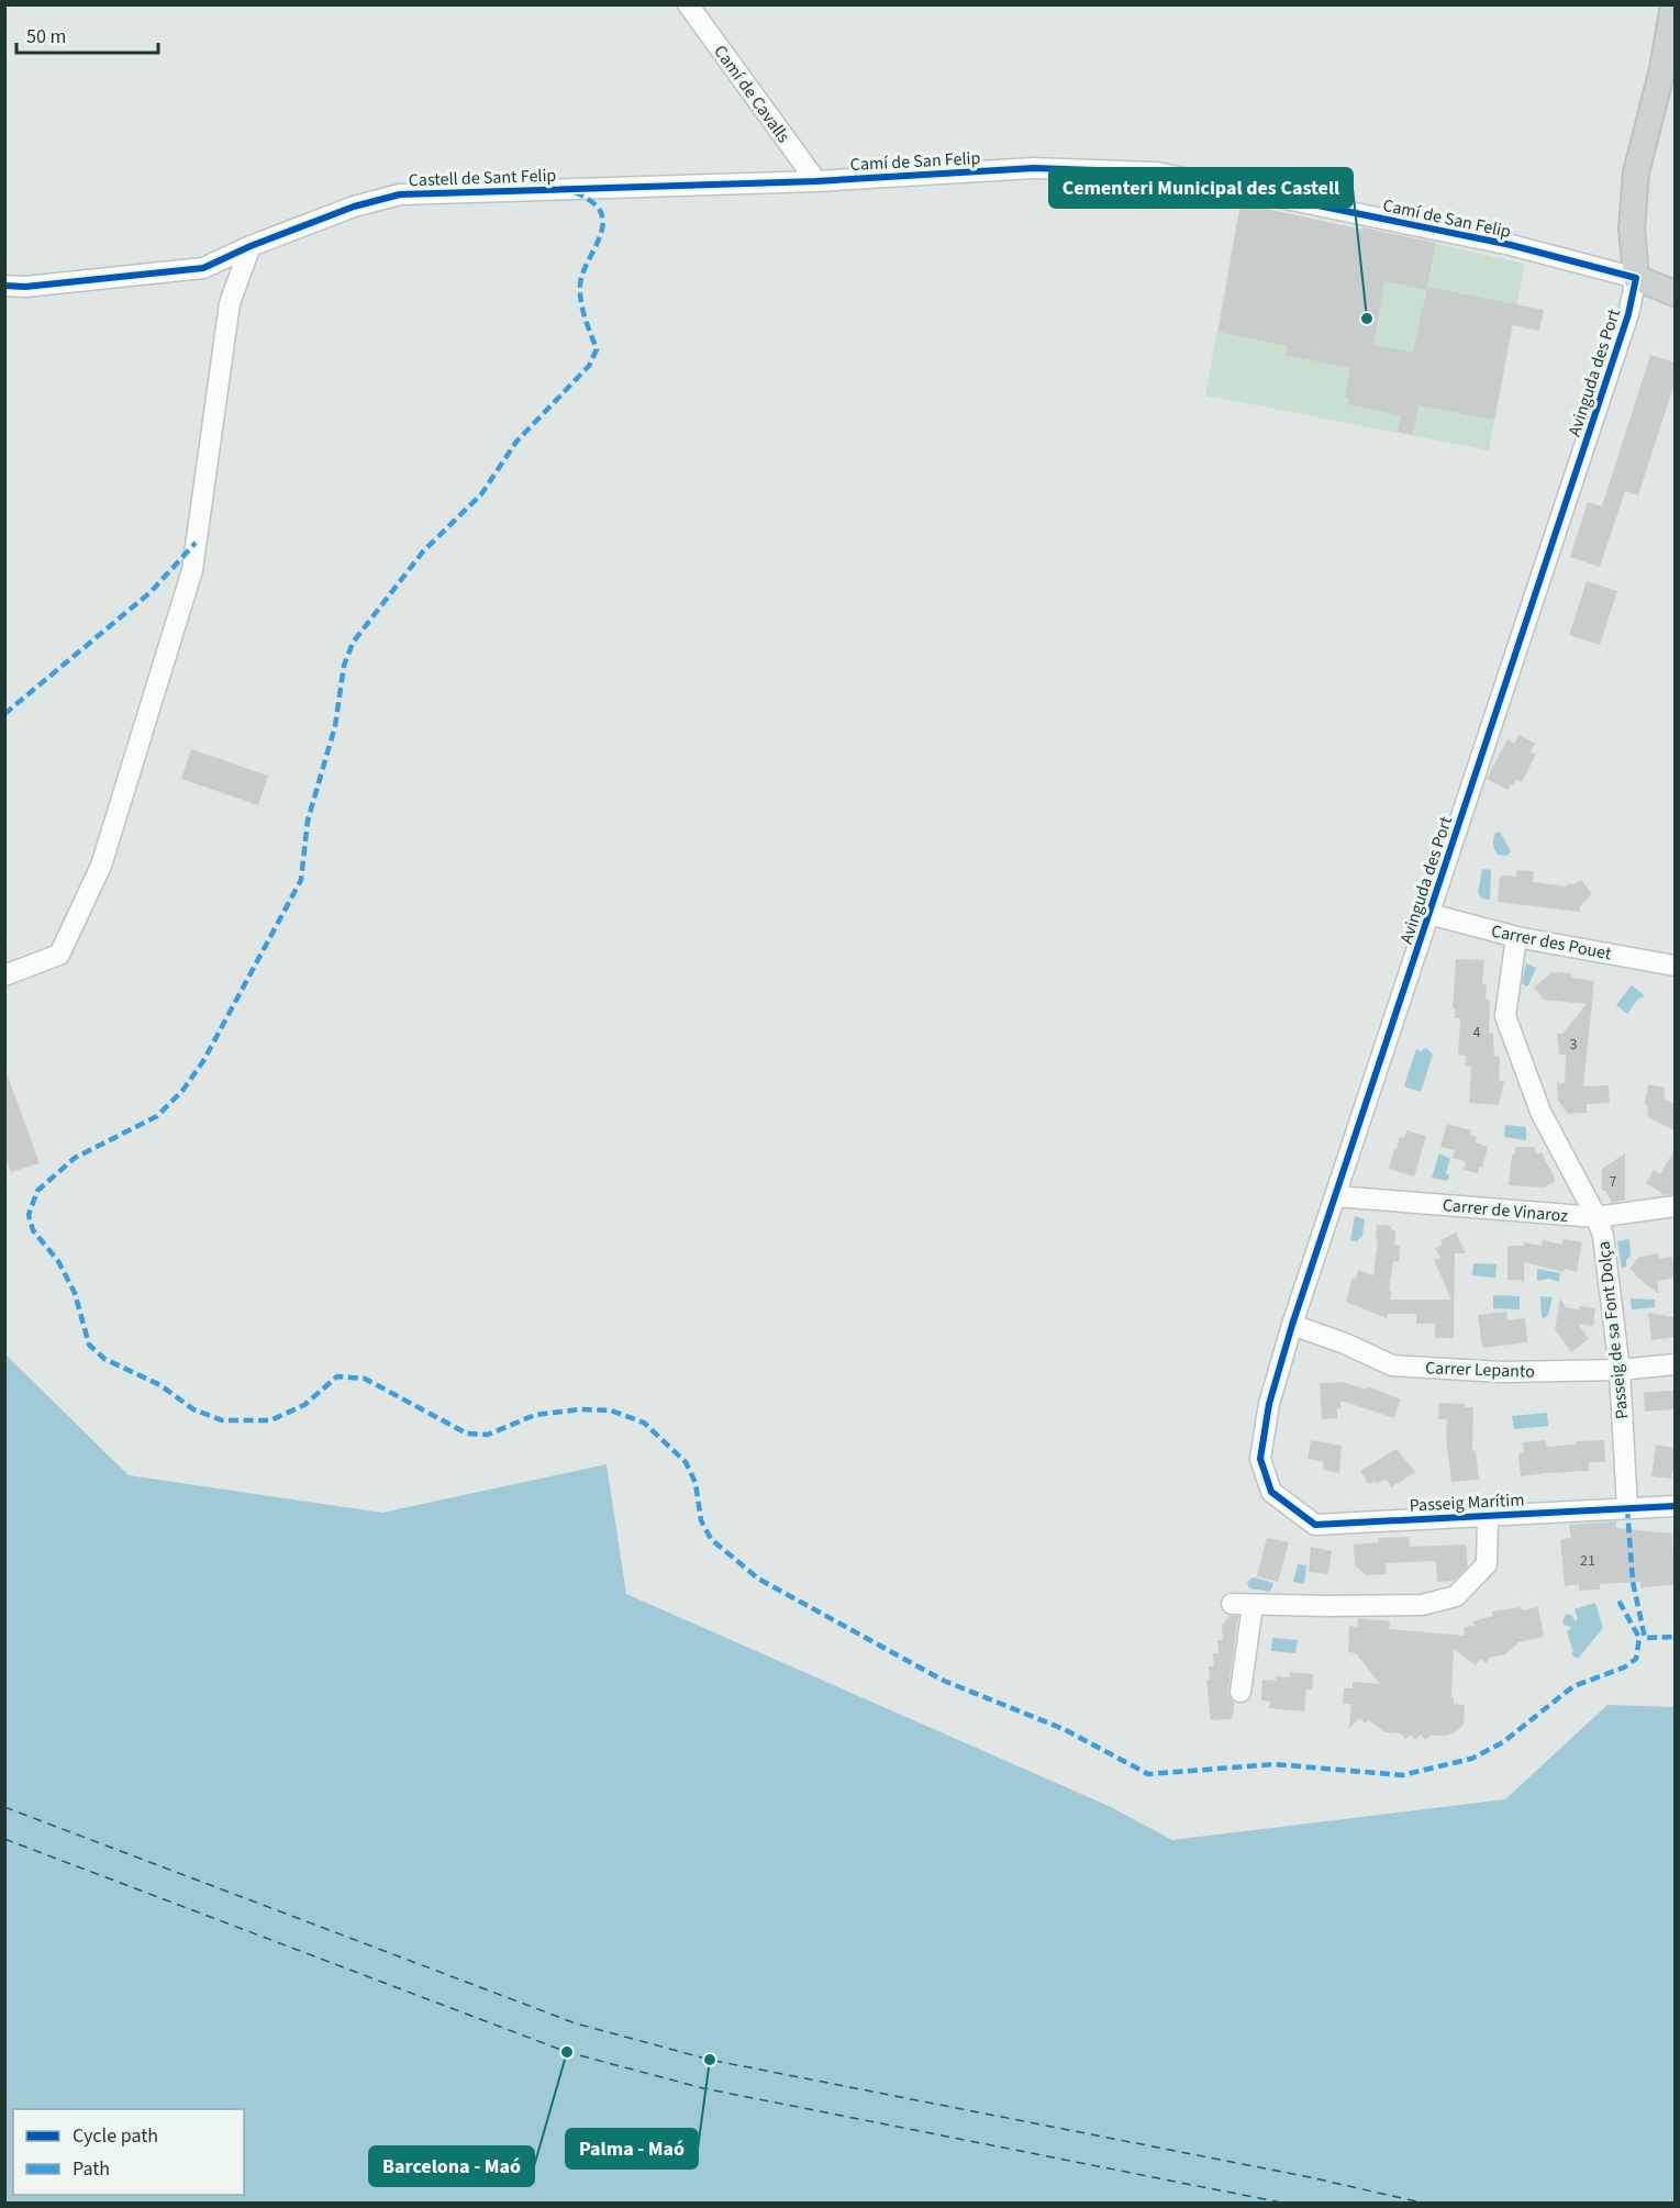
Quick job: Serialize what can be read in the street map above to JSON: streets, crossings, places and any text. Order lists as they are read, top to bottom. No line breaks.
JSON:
{"streets":{"street":["Camí de Cavalls","Camí de San Felip","Castell de Sant Felip","Avinguda des Port","Carrer des Pouet","Carrer de Vinaroz","Passeig de sa Font Dolça","Carrer Lepanto","Passeig Marítim"]},"crossings":[["Camí de Cavalls","Camí de San Felip"],["Camí de Cavalls","Castell de Sant Felip"],["Camí de San Felip","Castell de Sant Felip"],["Camí de San Felip","Avinguda des Port"],["Avinguda des Port","Carrer des Pouet"],["Avinguda des Port","Carrer de Vinaroz"],["Avinguda des Port","Carrer Lepanto"],["Avinguda des Port","Passeig Marítim"],["Carrer des Pouet","Passeig de sa Font Dolça"],["Carrer de Vinaroz","Passeig de sa Font Dolça"],["Passeig de sa Font Dolça","Carrer Lepanto"],["Passeig de sa Font Dolça","Passeig Marítim"]],"places":["Cementeri Municipal des Castell","Barcelona - Maó","Palma - Maó"],"house_numbers":["4","3","7","21"],"legend":["Cycle path","Path"],"scale_bar":"50 m"}
